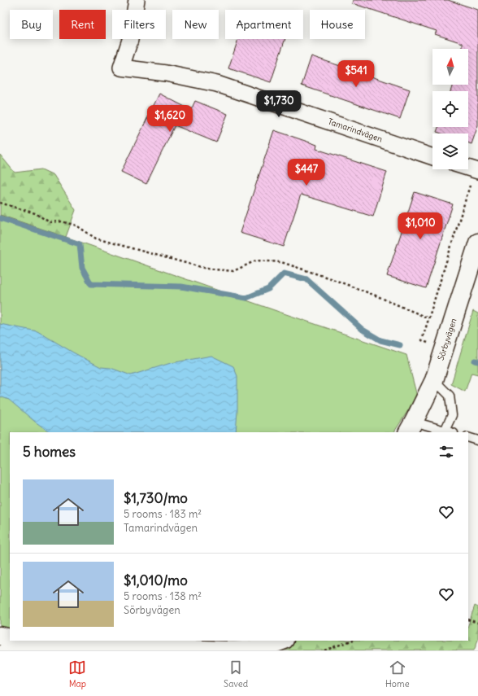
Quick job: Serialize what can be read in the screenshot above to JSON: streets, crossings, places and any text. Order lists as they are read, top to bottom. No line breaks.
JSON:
{"streets":{"street":["Tamarindvägen","Sörbyvägen"]},"north":"top","page":{"chip":["Buy","Rent","Filters","New","Apartment","House"],"price":["$541","$1,730","$1,620","$447","$1,010"],"heading":"5 homes","list":[{"name":"$1,730/mo","note":"5 rooms · 183 m² · Tamarindvägen"},{"name":"$1,010/mo","note":"5 rooms · 138 m² · Sörbyvägen"}],"tabs":["Map","Saved","Home"]}}
